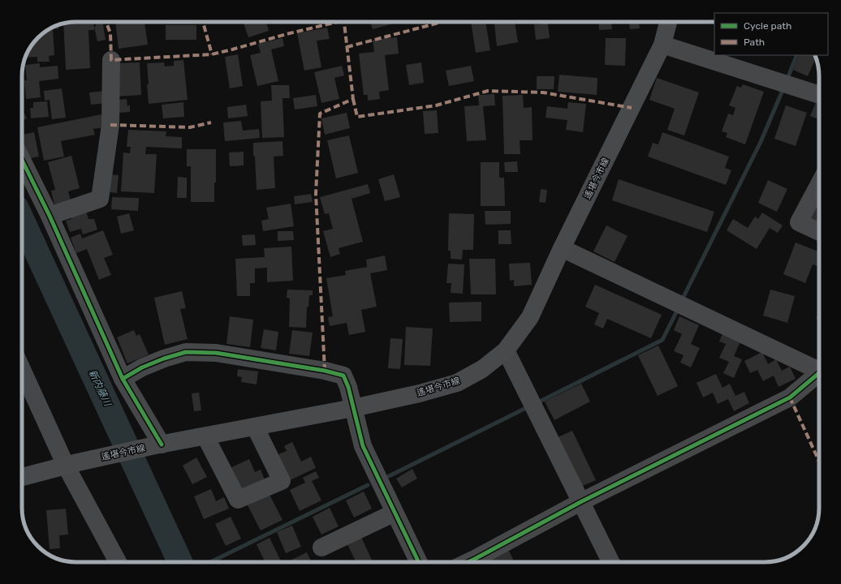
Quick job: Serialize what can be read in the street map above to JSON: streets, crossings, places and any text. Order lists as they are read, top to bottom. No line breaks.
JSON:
{"streets":{"main road":["遙堪今市線"]},"water":["新内藤川"],"legend":["Cycle path","Path"]}
